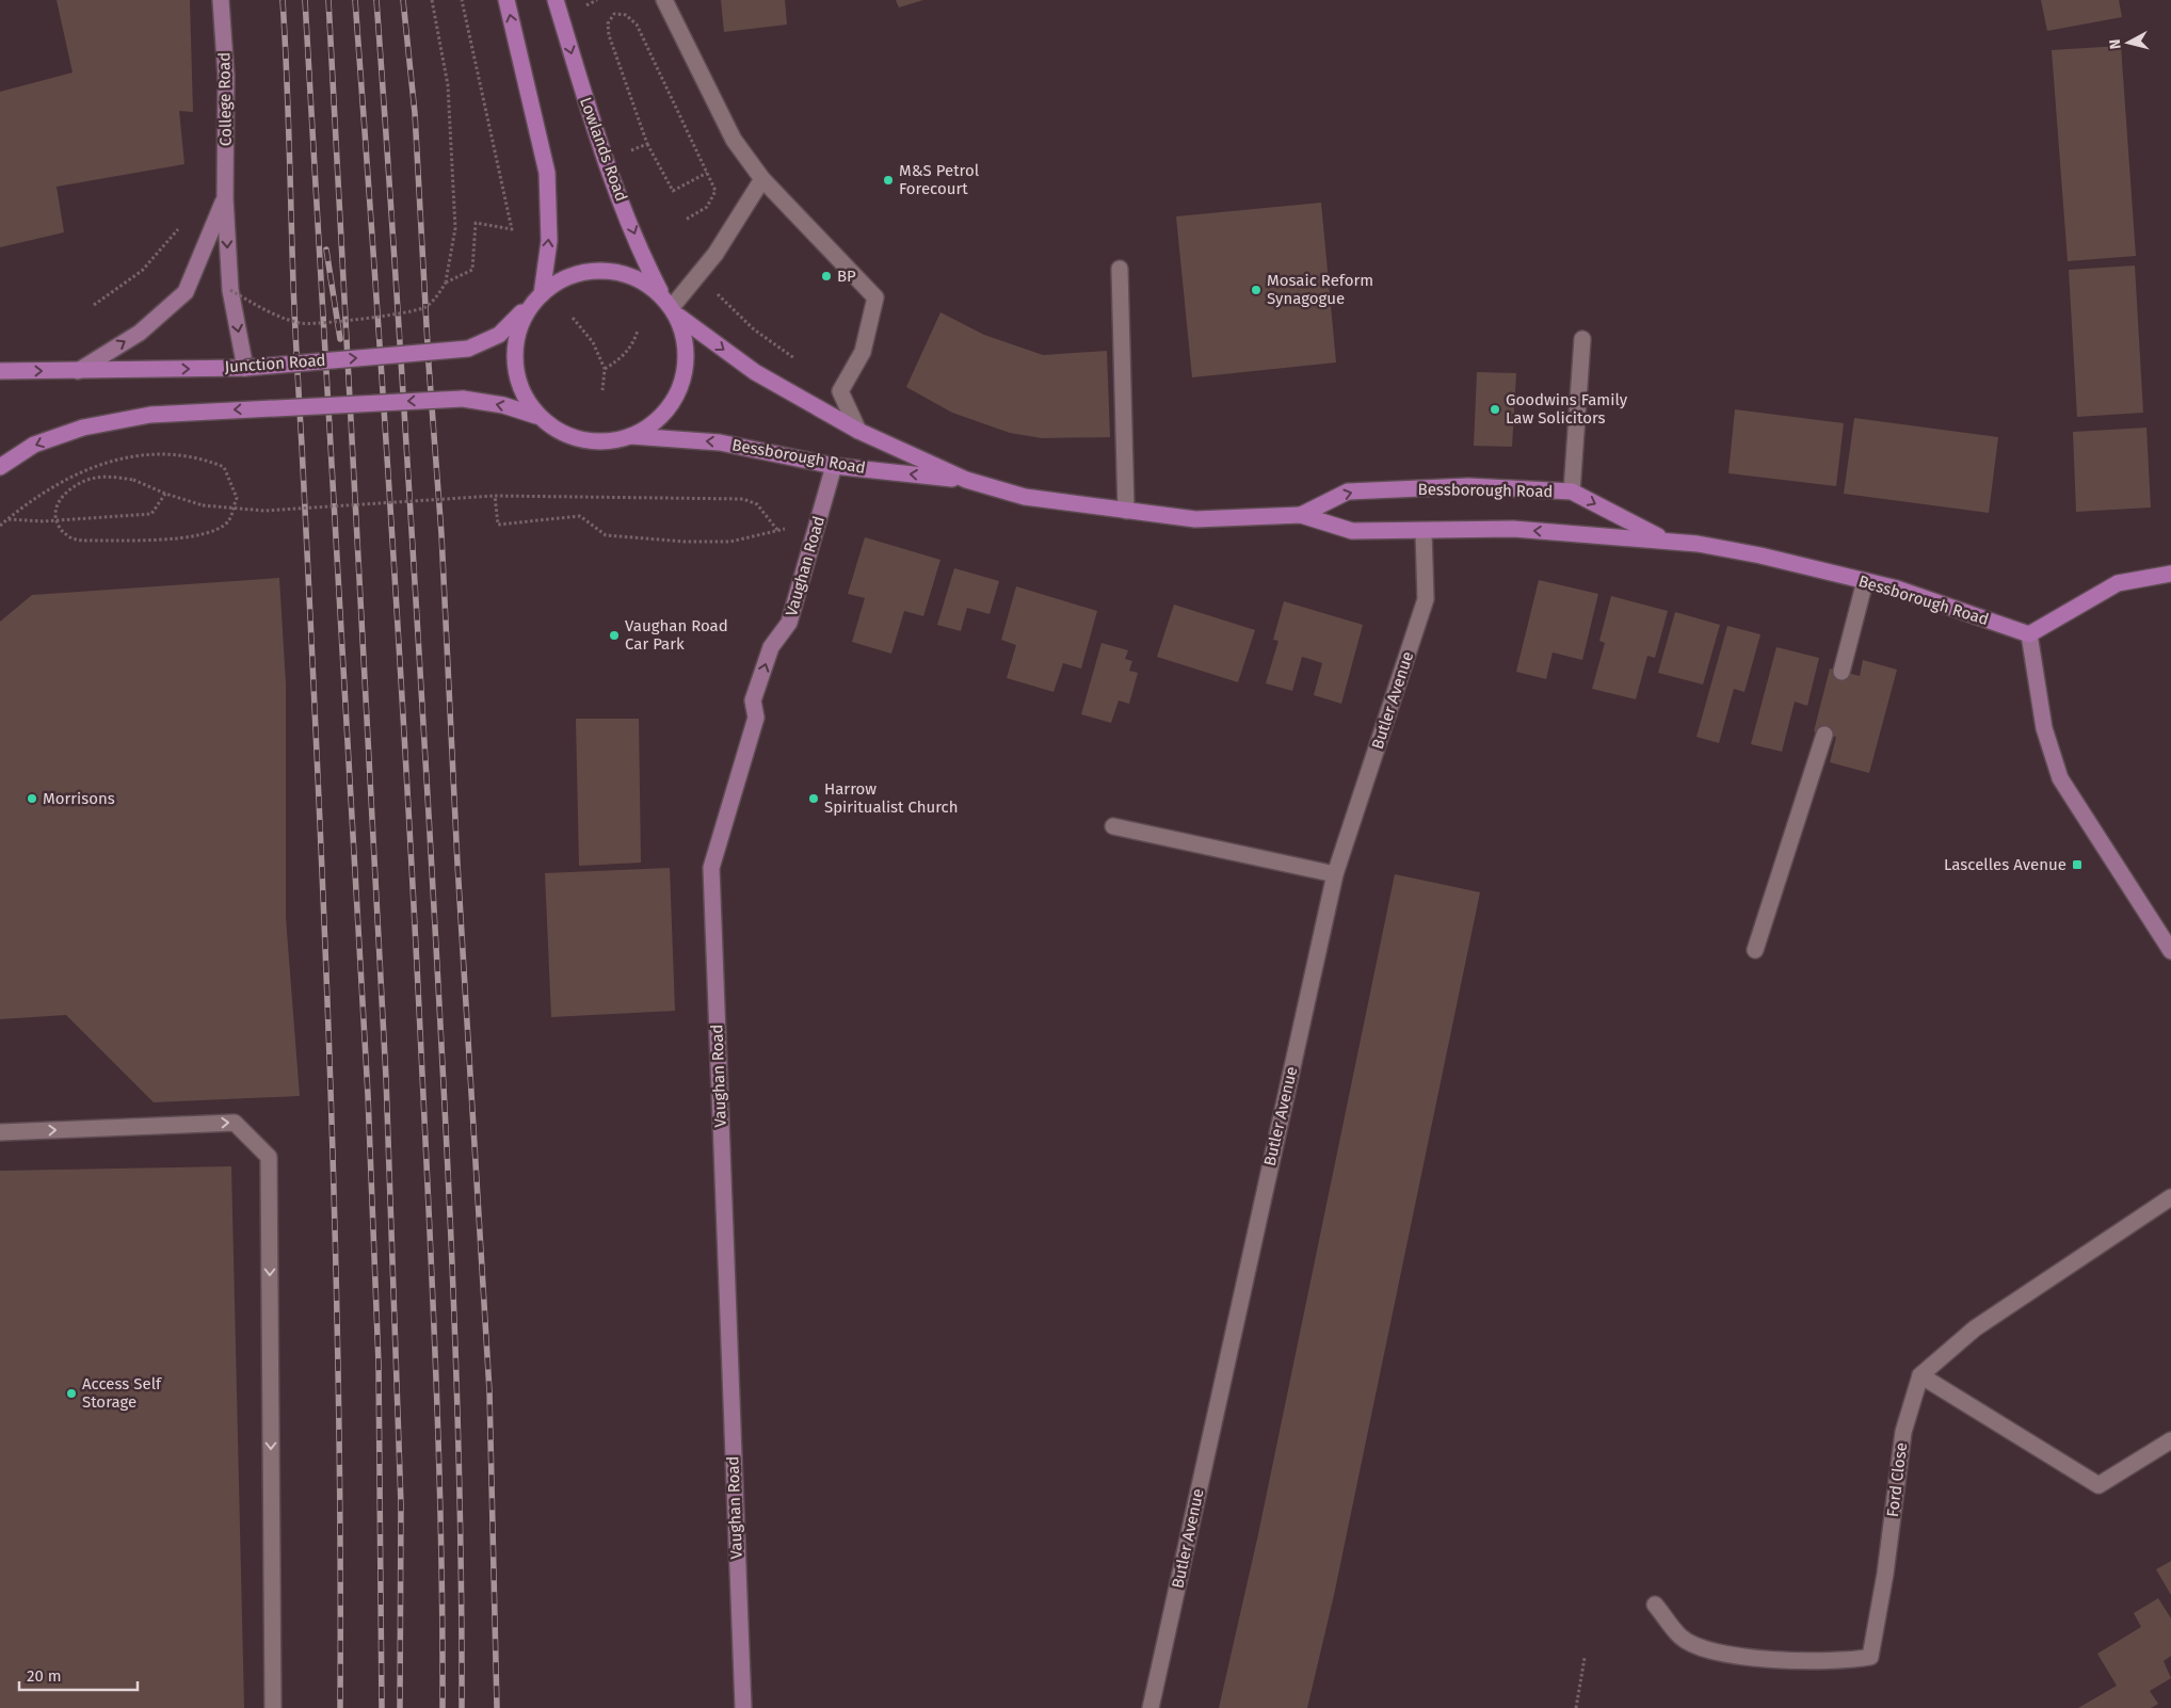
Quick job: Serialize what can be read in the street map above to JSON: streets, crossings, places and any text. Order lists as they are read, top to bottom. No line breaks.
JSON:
{"streets":{"main road":["Lowlands Road","Junction Road","Bessborough Road"],"street":["College Road","Vaughan Road","Butler Avenue","Ford Close"]},"crossings":[["College Road","Junction Road"],["Lowlands Road","Junction Road"],["Lowlands Road","Bessborough Road"],["Junction Road","Bessborough Road"],["Bessborough Road","Vaughan Road"],["Bessborough Road","Butler Avenue"]],"one_way":["Vaughan Road"],"places":{"other":["M&S Petrol Forecourt","BP","Mosaic Reform Synagogue","Goodwins Family Law Solicitors","Vaughan Road Car Park","Morrisons","Harrow Spiritualist Church","Access Self Storage"],"transit":["Lascelles Avenue"]},"scale_bar":"20 m","north":"left"}
